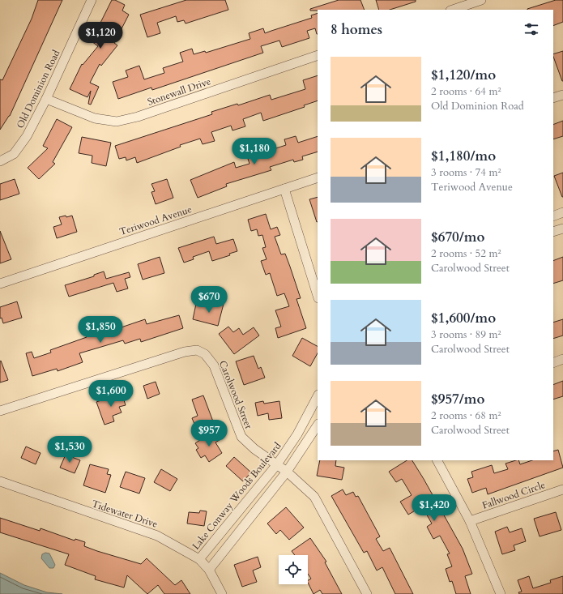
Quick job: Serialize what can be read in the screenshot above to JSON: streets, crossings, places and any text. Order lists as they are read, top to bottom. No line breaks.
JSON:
{"streets":{"street":["Old Dominion Road","Stonewall Drive","Teriwood Avenue","Carolwood Street","Fallwood Circle","Lake Conway Woods Boulevard","Tidewater Drive"]},"crossings":[["Old Dominion Road","Stonewall Drive"],["Carolwood Street","Lake Conway Woods Boulevard"],["Lake Conway Woods Boulevard","Tidewater Drive"]],"page":{"heading":"8 homes","price":["$1,120","$1,180","$670","$1,850","$1,600","$957","$1,530","$1,420"],"list":[{"name":"$1,120/mo","note":"2 rooms · 64 m² · Old Dominion Road"},{"name":"$1,180/mo","note":"3 rooms · 74 m² · Teriwood Avenue"},{"name":"$670/mo","note":"2 rooms · 52 m² · Carolwood Street"},{"name":"$1,600/mo","note":"3 rooms · 89 m² · Carolwood Street"},{"name":"$957/mo","note":"2 rooms · 68 m² · Carolwood Street"}]}}
